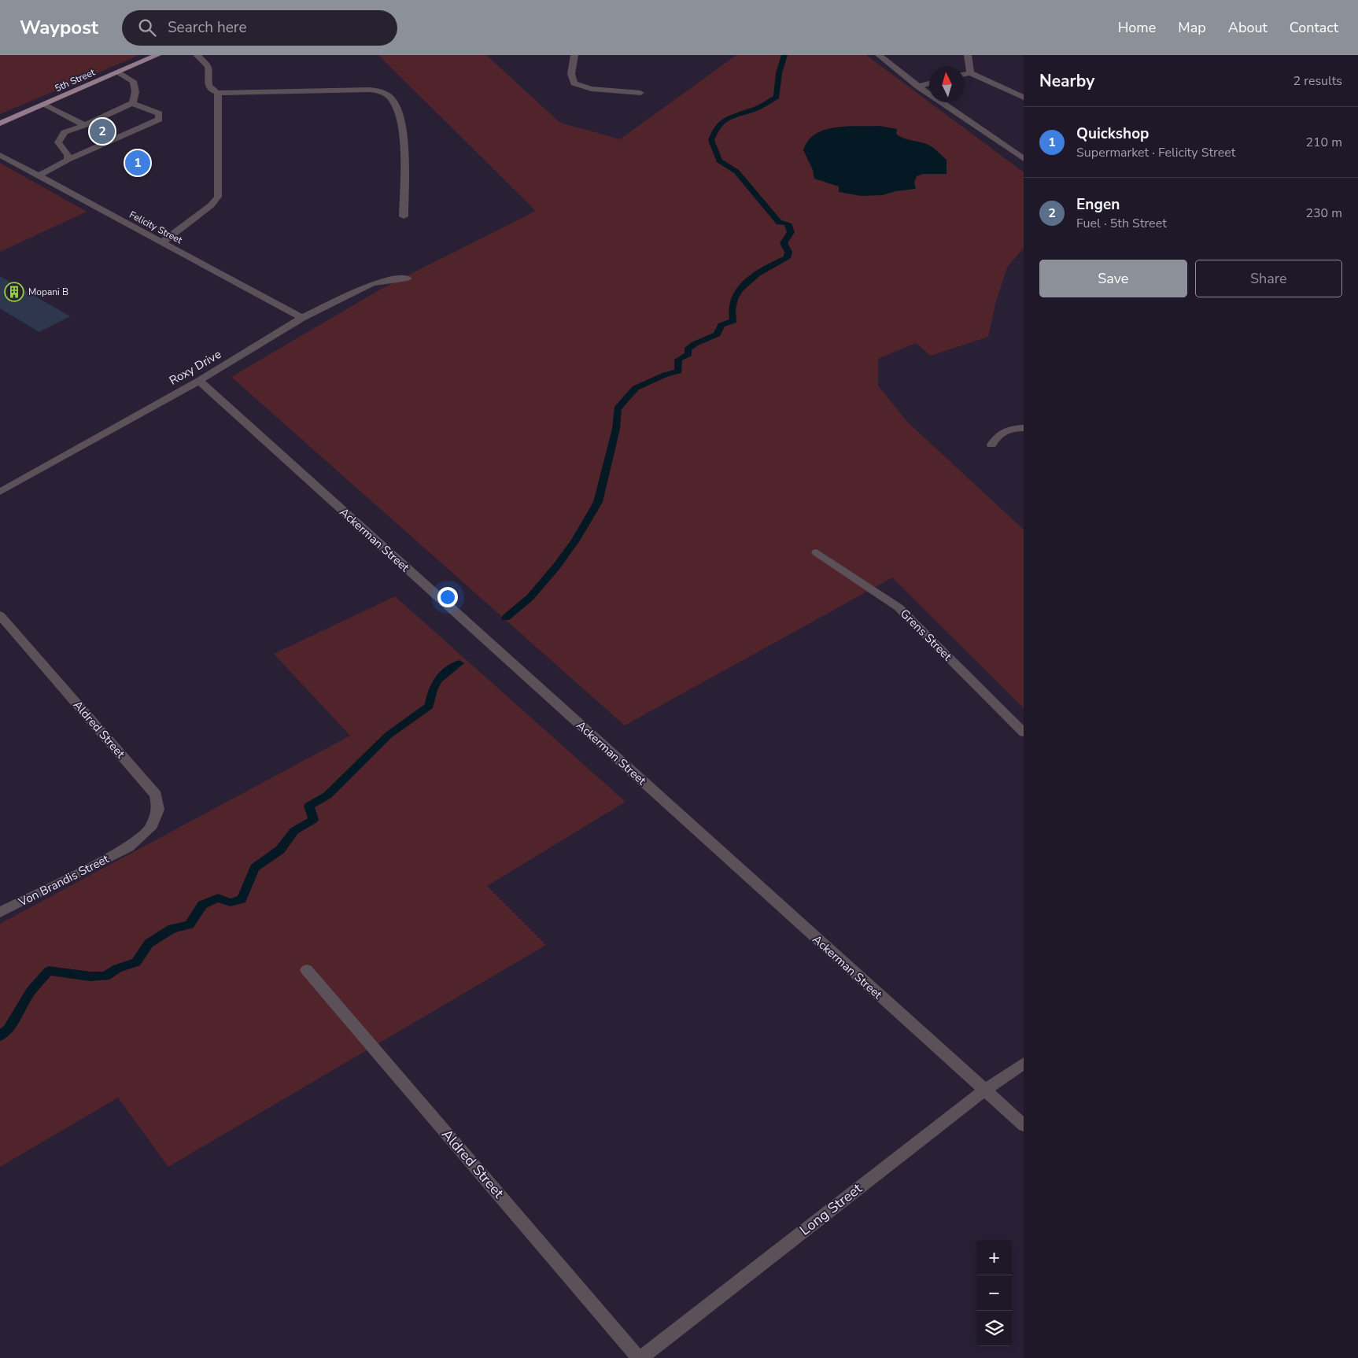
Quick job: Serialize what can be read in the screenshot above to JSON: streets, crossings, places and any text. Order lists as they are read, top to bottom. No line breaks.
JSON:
{"streets":{"main road":["5th Street"],"street":["Felicity Street","Roxy Drive","Ackerman Street","Grens Street","Aldred Street","Von Brandis Street","Long Street"]},"crossings":[["Felicity Street","Roxy Drive"],["Roxy Drive","Ackerman Street"],["Ackerman Street","Long Street"],["Aldred Street","Von Brandis Street"],["Aldred Street","Long Street"]],"places":{"building":["Mopani B"]},"north":"top","page":{"header":"Waypost","search":"Search here","nav":["Home","Map","About","Contact"],"heading":["Nearby","2 results"],"list":[{"mark":"1","name":"Quickshop","note":"Supermarket · Felicity Street","value":"210 m"},{"mark":"2","name":"Engen","note":"Fuel · 5th Street","value":"230 m"}],"pins":["2","1"],"buttons":["Save","Share"],"map_buttons":["+","−"]}}
